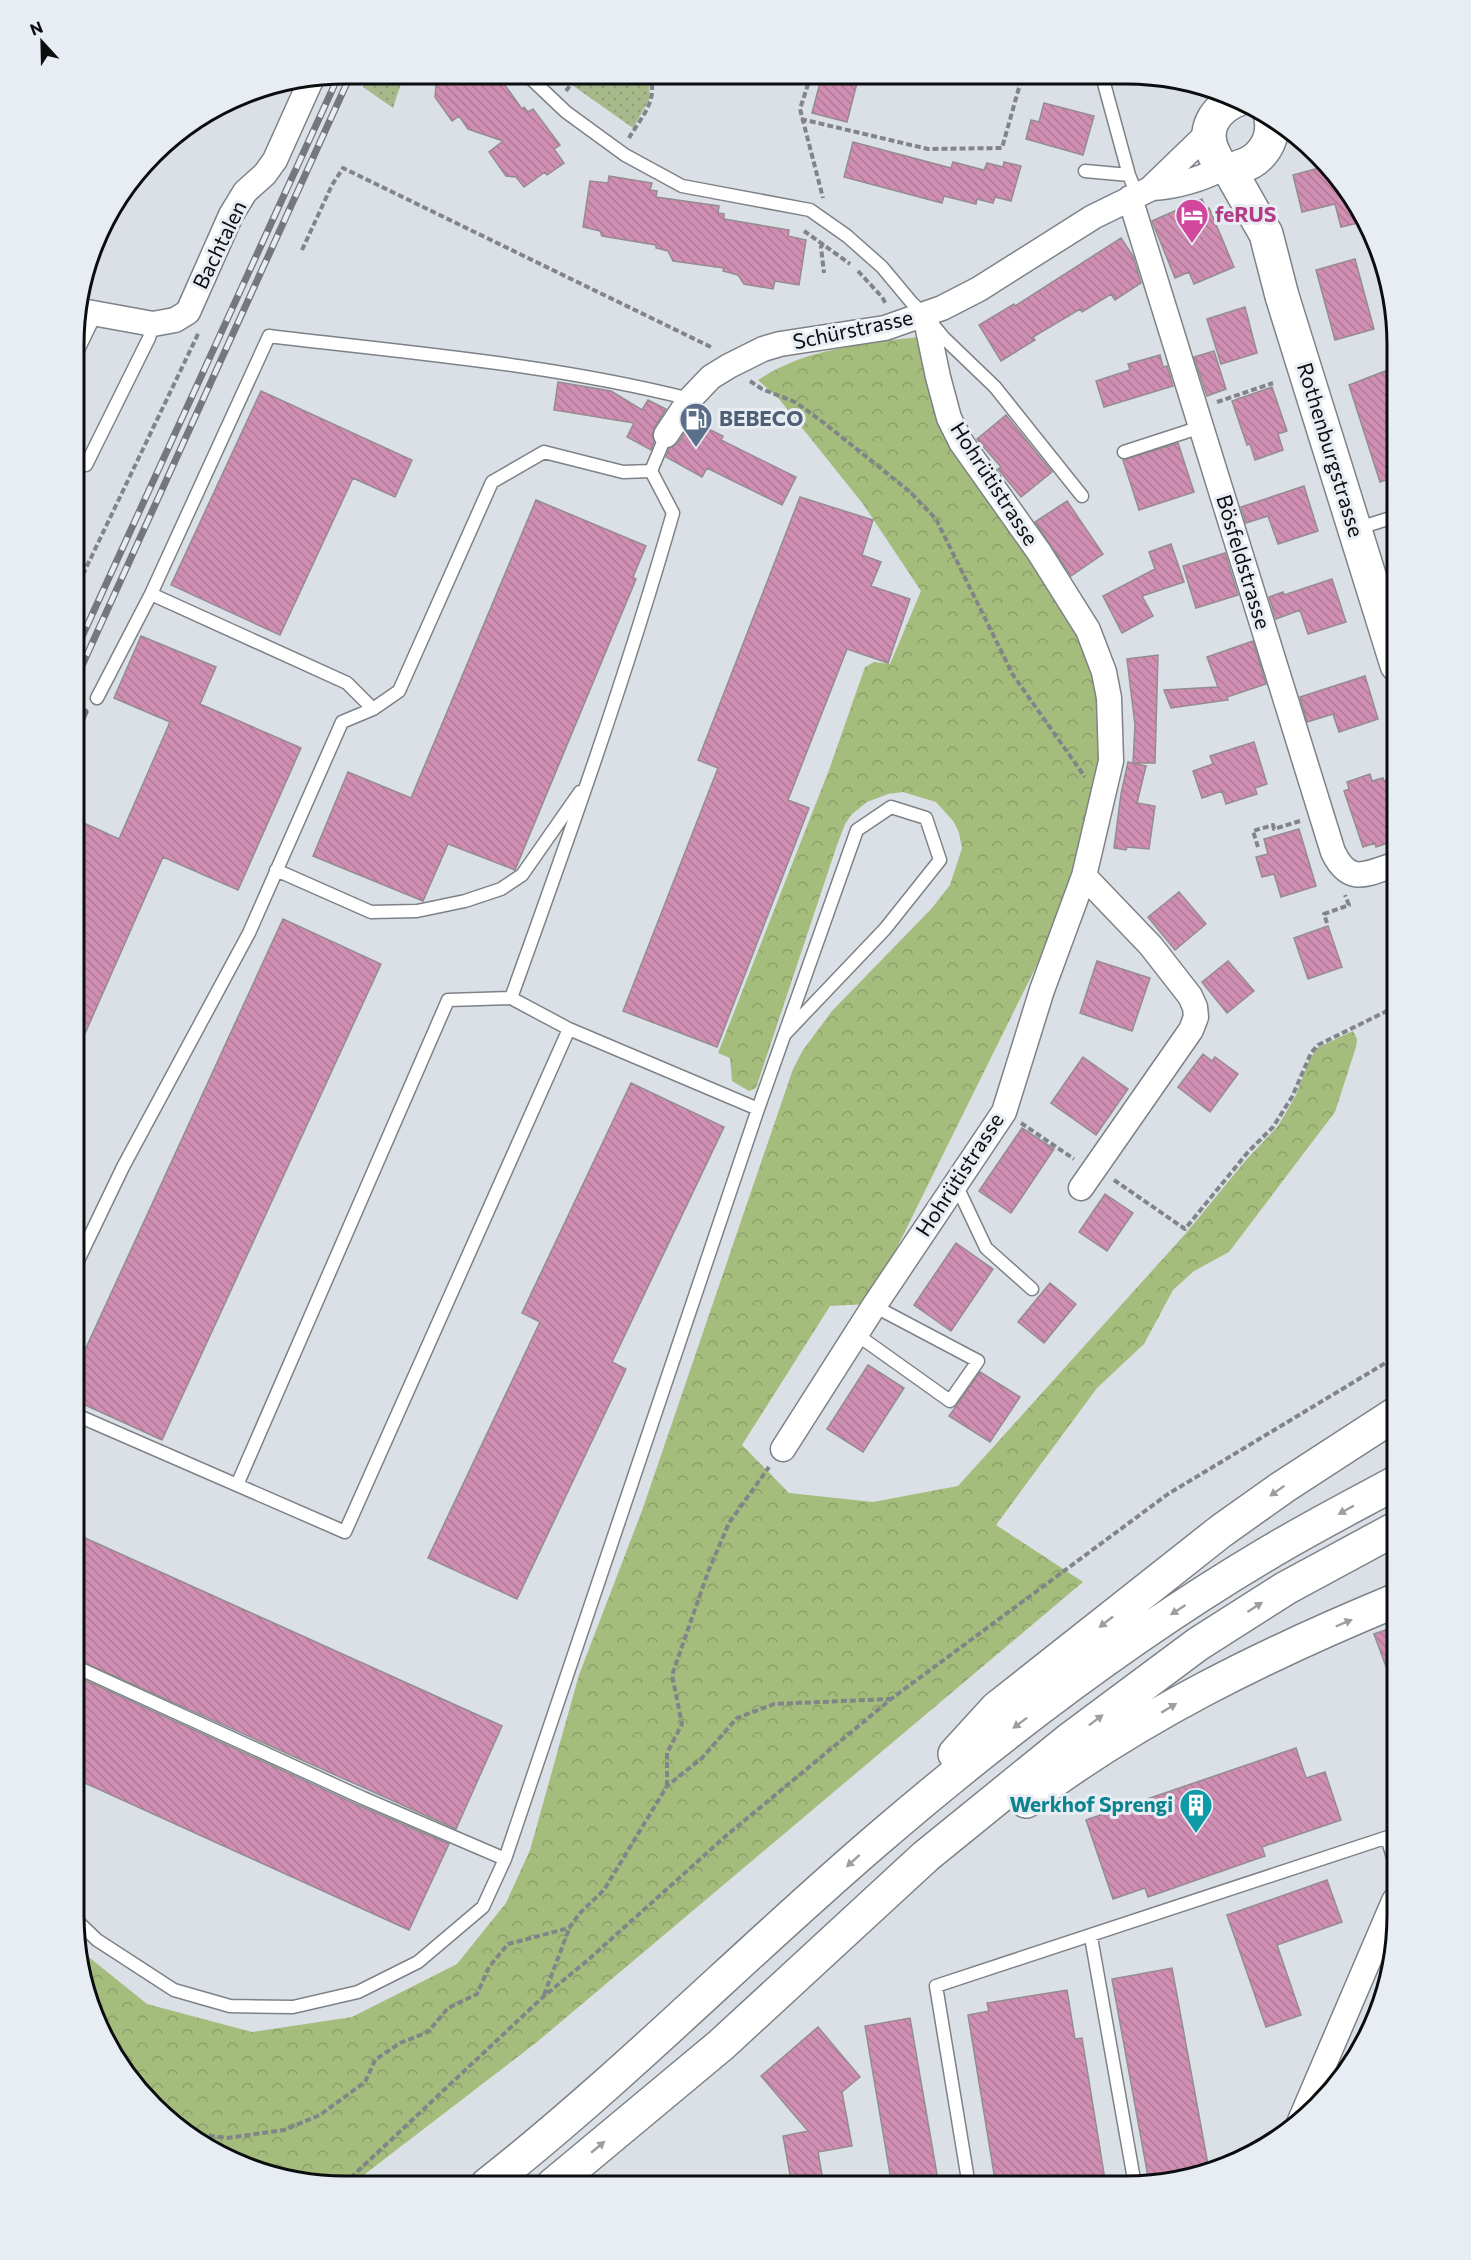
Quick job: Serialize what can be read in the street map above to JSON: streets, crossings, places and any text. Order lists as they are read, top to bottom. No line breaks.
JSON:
{"streets":{"main road":["Rothenburgstrasse"],"street":["Bachtalen","Schürstrasse","Hohrütistrasse","Bösfeldstrasse"]},"crossings":[["Schürstrasse","Rothenburgstrasse"],["Schürstrasse","Hohrütistrasse"],["Schürstrasse","Bösfeldstrasse"]],"places":{"hotel":["feRUS"],"fuel station":["BEBECO"],"building":["Werkhof Sprengi"]},"north":"top"}
